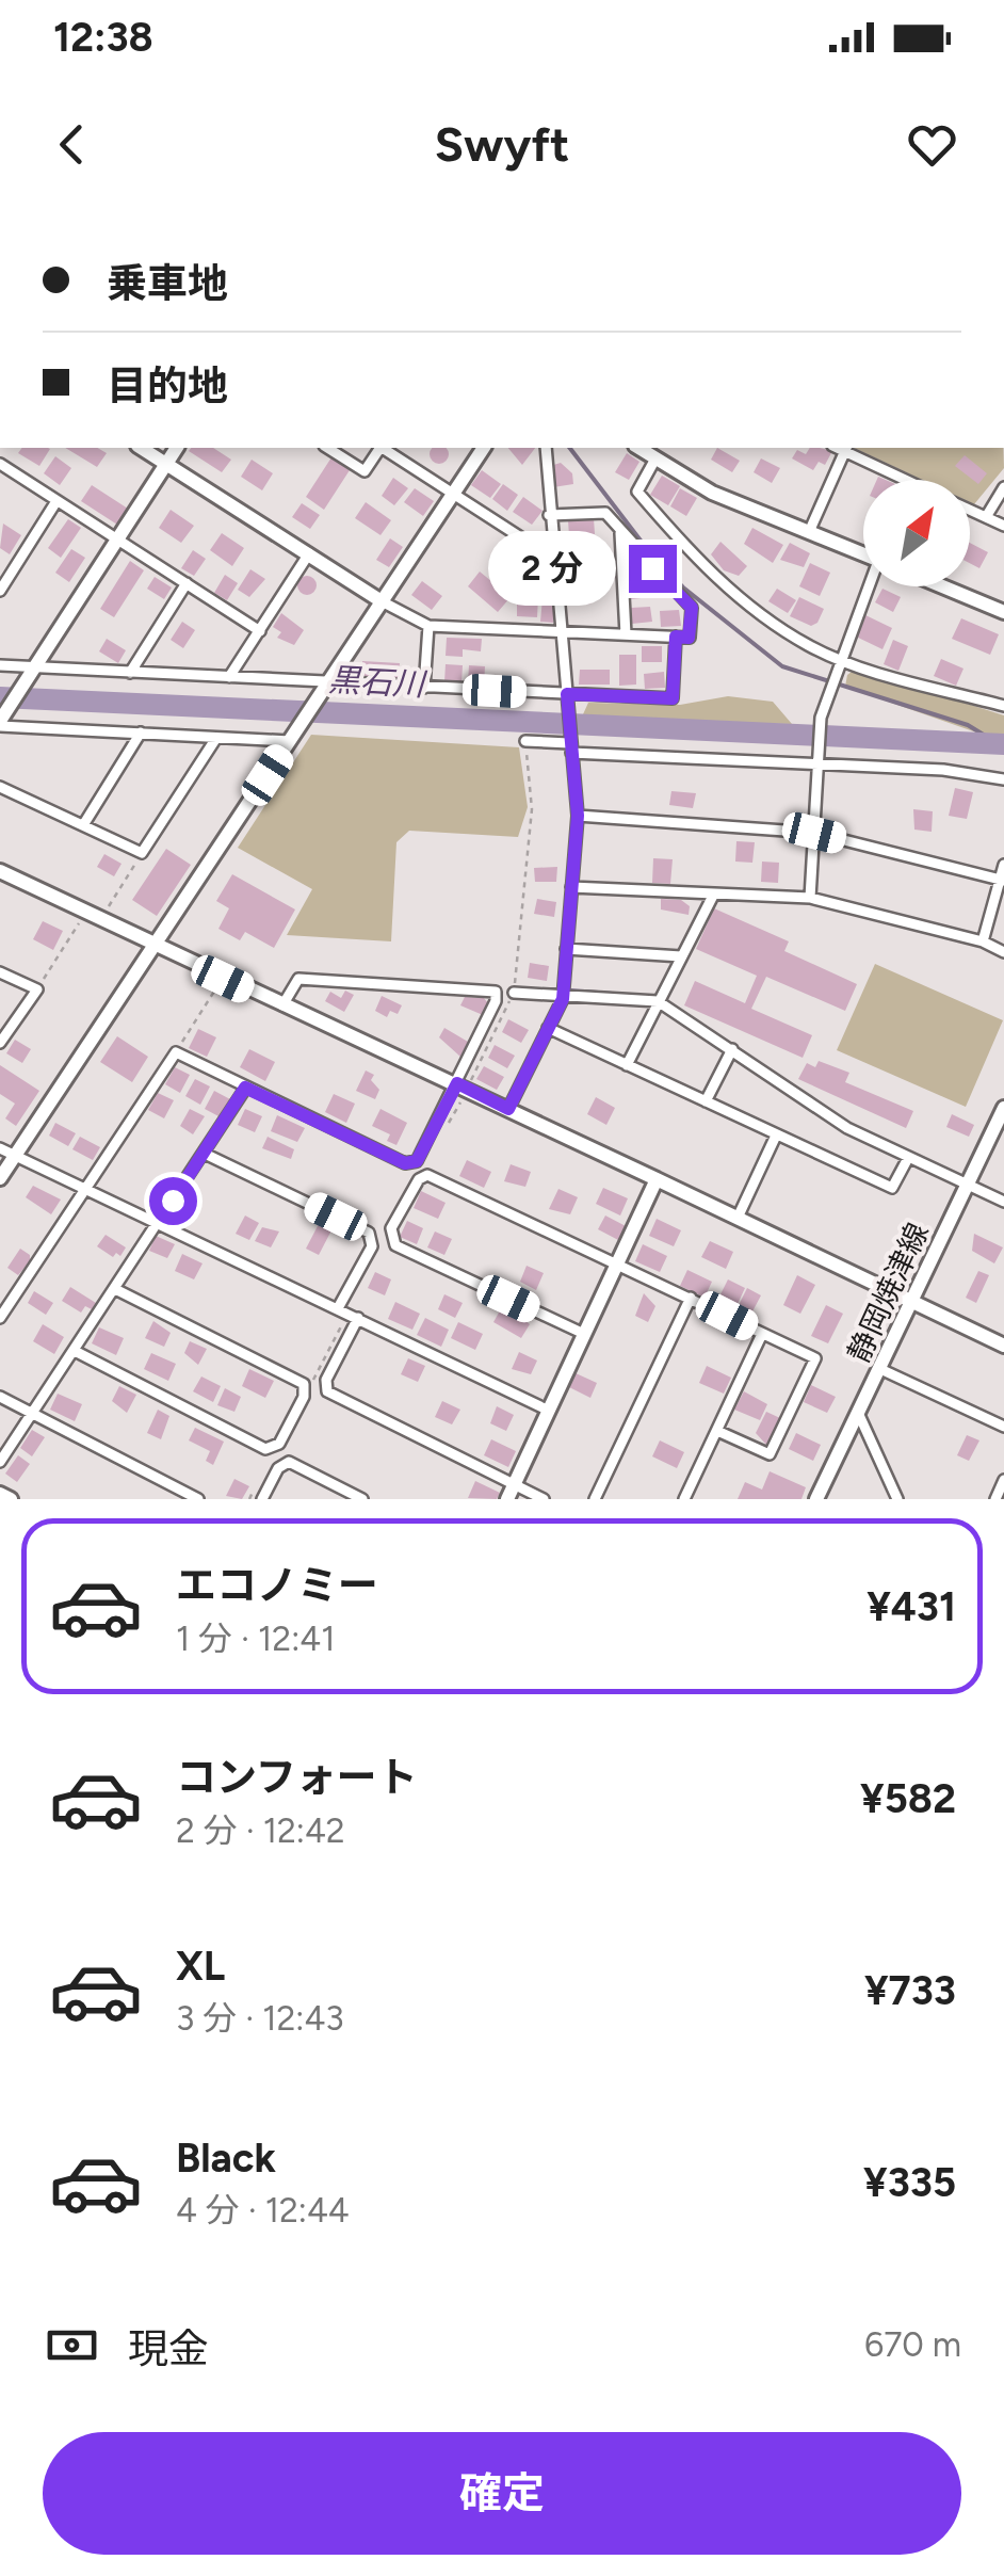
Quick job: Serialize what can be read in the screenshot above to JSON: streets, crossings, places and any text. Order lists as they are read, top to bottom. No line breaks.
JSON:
{"streets":{"street":["静岡焼津線"]},"water":["黒石川"],"north":"top right","page":{"status":"12:38","header":"Swyft","banner":["乗車地","目的地"],"bubble":"2 分","list":[{"name":"エコノミー","note":"1 分 · 12:41","value":"¥431"},{"name":"コンフォート","note":"2 分 · 12:42","value":"¥582"},{"name":"XL","note":"3 分 · 12:43","value":"¥733"},{"name":"Black","note":"4 分 · 12:44","value":"¥335"}],"pay":["現金","670 m"],"buttons":"確定"}}
